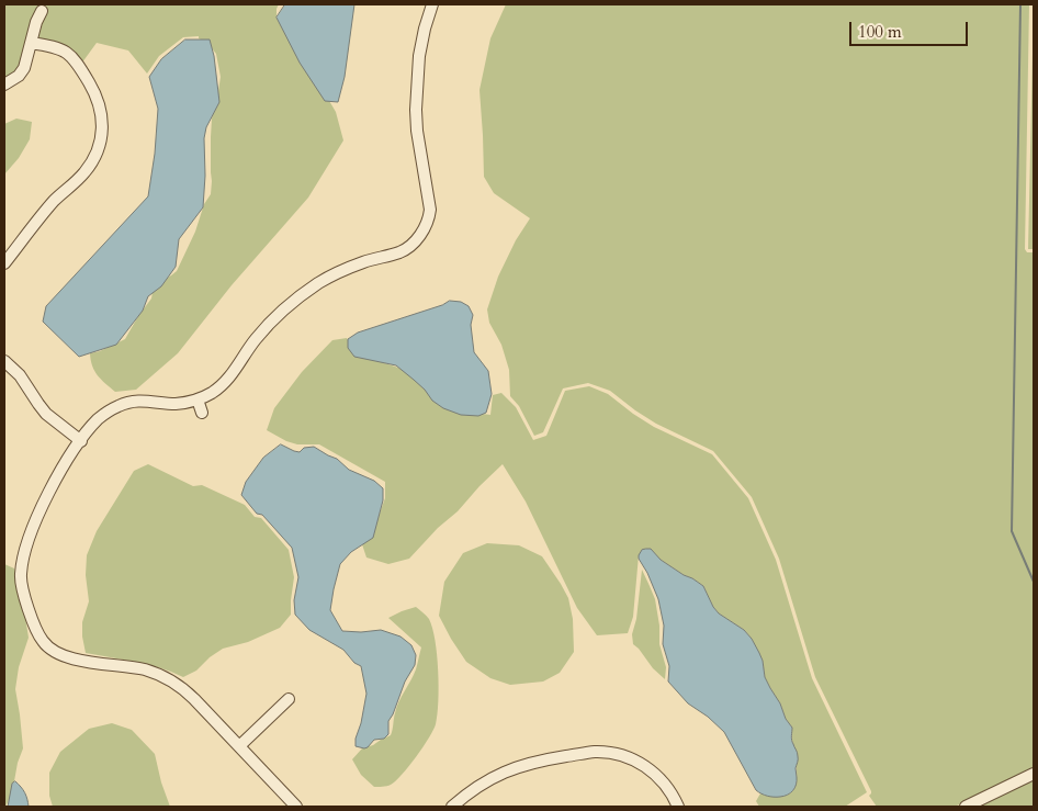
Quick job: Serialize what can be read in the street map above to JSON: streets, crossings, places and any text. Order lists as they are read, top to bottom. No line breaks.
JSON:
{"scale_bar":"100 m"}
